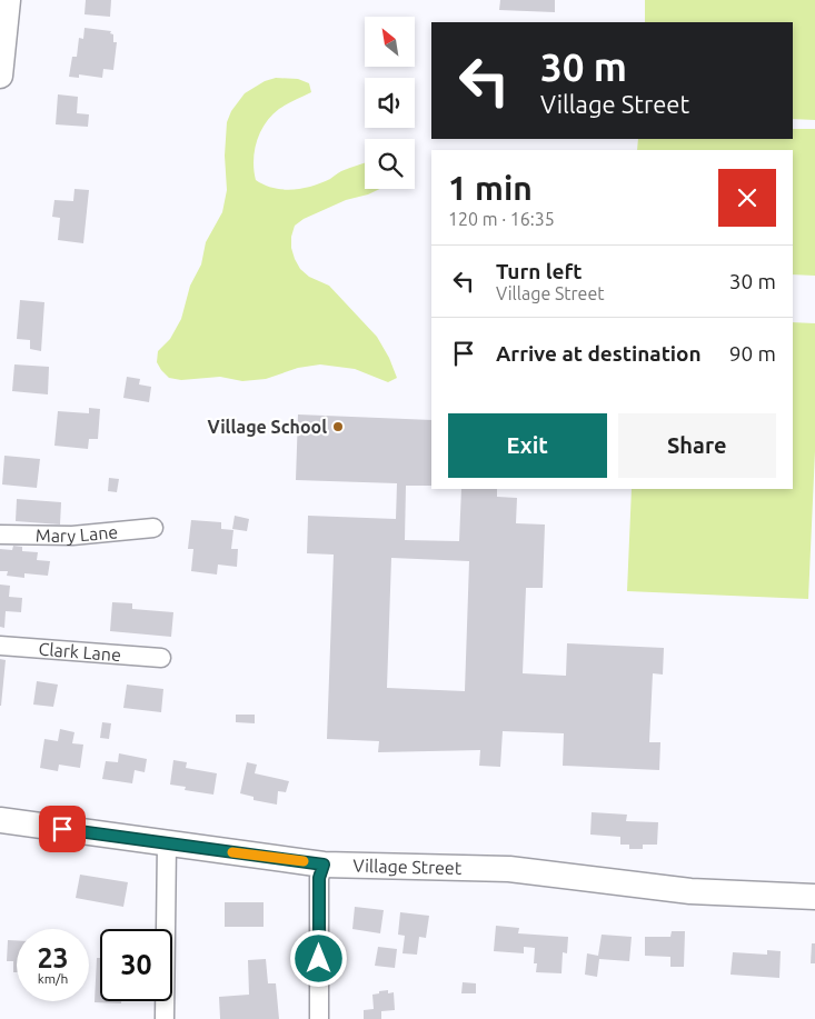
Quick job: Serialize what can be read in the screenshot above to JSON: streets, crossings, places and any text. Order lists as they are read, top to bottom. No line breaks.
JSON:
{"streets":{"main road":["Village Street"],"street":["Mary Lane","Clark Lane"]},"places":["Village School"],"north":"top left","page":{"turn":["30 m","Village Street"],"heading":["1 min","120 m · 16:35"],"list":[{"name":"Turn left","note":"Village Street","value":"30 m"},{"name":"Arrive at destination","value":"90 m"}],"buttons":["Exit","Share"],"speed":"23 km/h","limit":"30"}}
